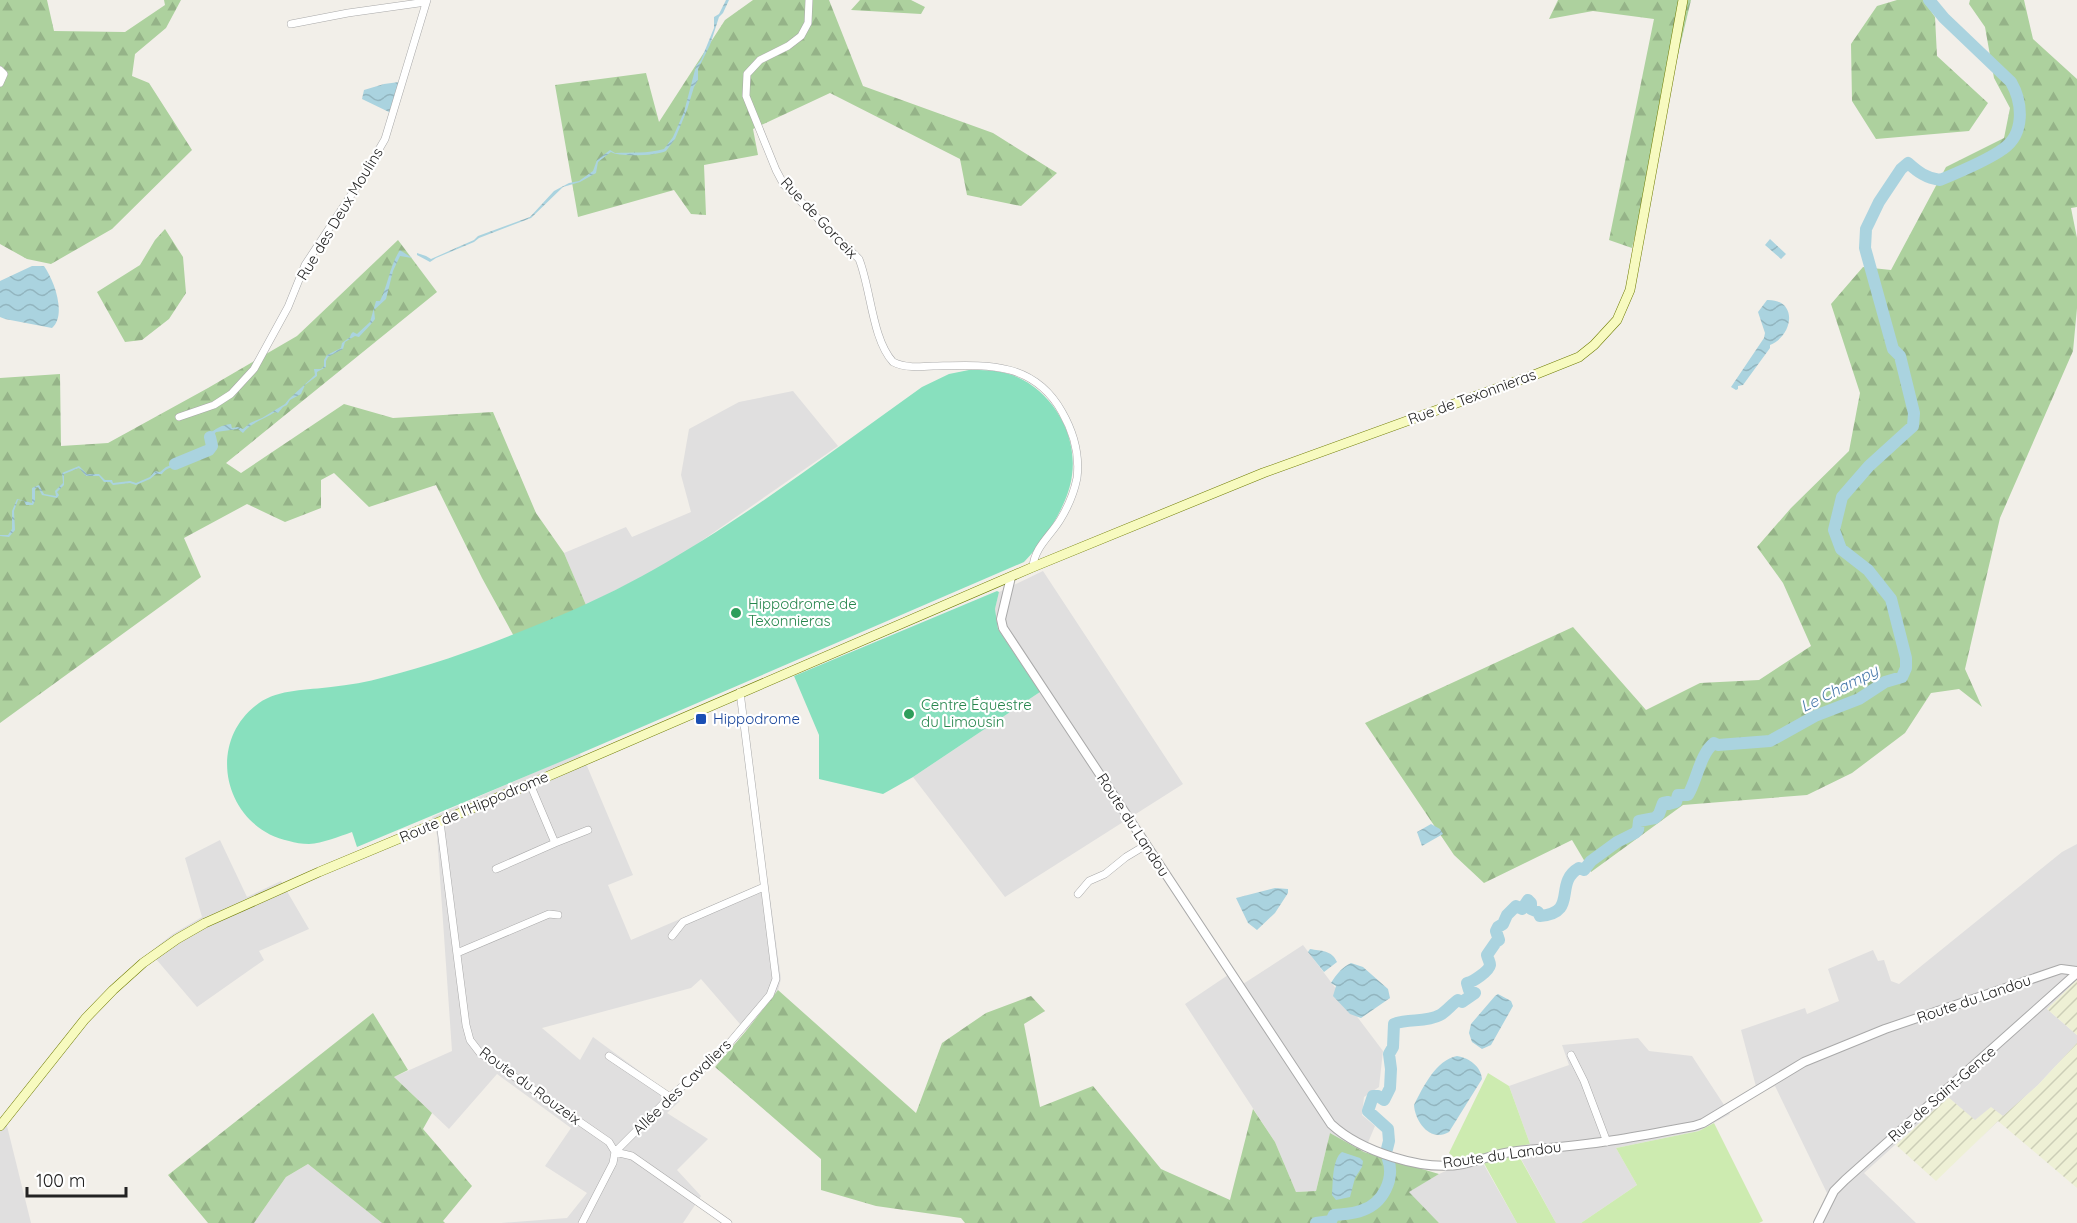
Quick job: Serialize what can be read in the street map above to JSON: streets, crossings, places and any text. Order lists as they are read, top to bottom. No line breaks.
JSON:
{"streets":{"main road":["Rue de Texonnieras","Route de l'Hippodrome"],"street":["Rue des Deux Moulins","Rue de Gorceix","Route du Landou","Route du Rouzeix","Allée des Cavaliers","Rue de Saint-Gence"]},"crossings":[["Rue de Gorceix","Rue de Texonnieras"],["Rue de Texonnieras","Route de l'Hippodrome"],["Rue de Texonnieras","Route du Landou"],["Route de l'Hippodrome","Route du Landou"],["Route de l'Hippodrome","Route du Rouzeix"],["Route de l'Hippodrome","Allée des Cavaliers"],["Route du Landou","Rue de Saint-Gence"],["Route du Rouzeix","Allée des Cavaliers"]],"water":["Le Champy"],"places":{"other":["Hippodrome de Texonnieras","Centre Équestre du Limousin"],"transit":["Hippodrome"]},"scale_bar":"100 m"}
